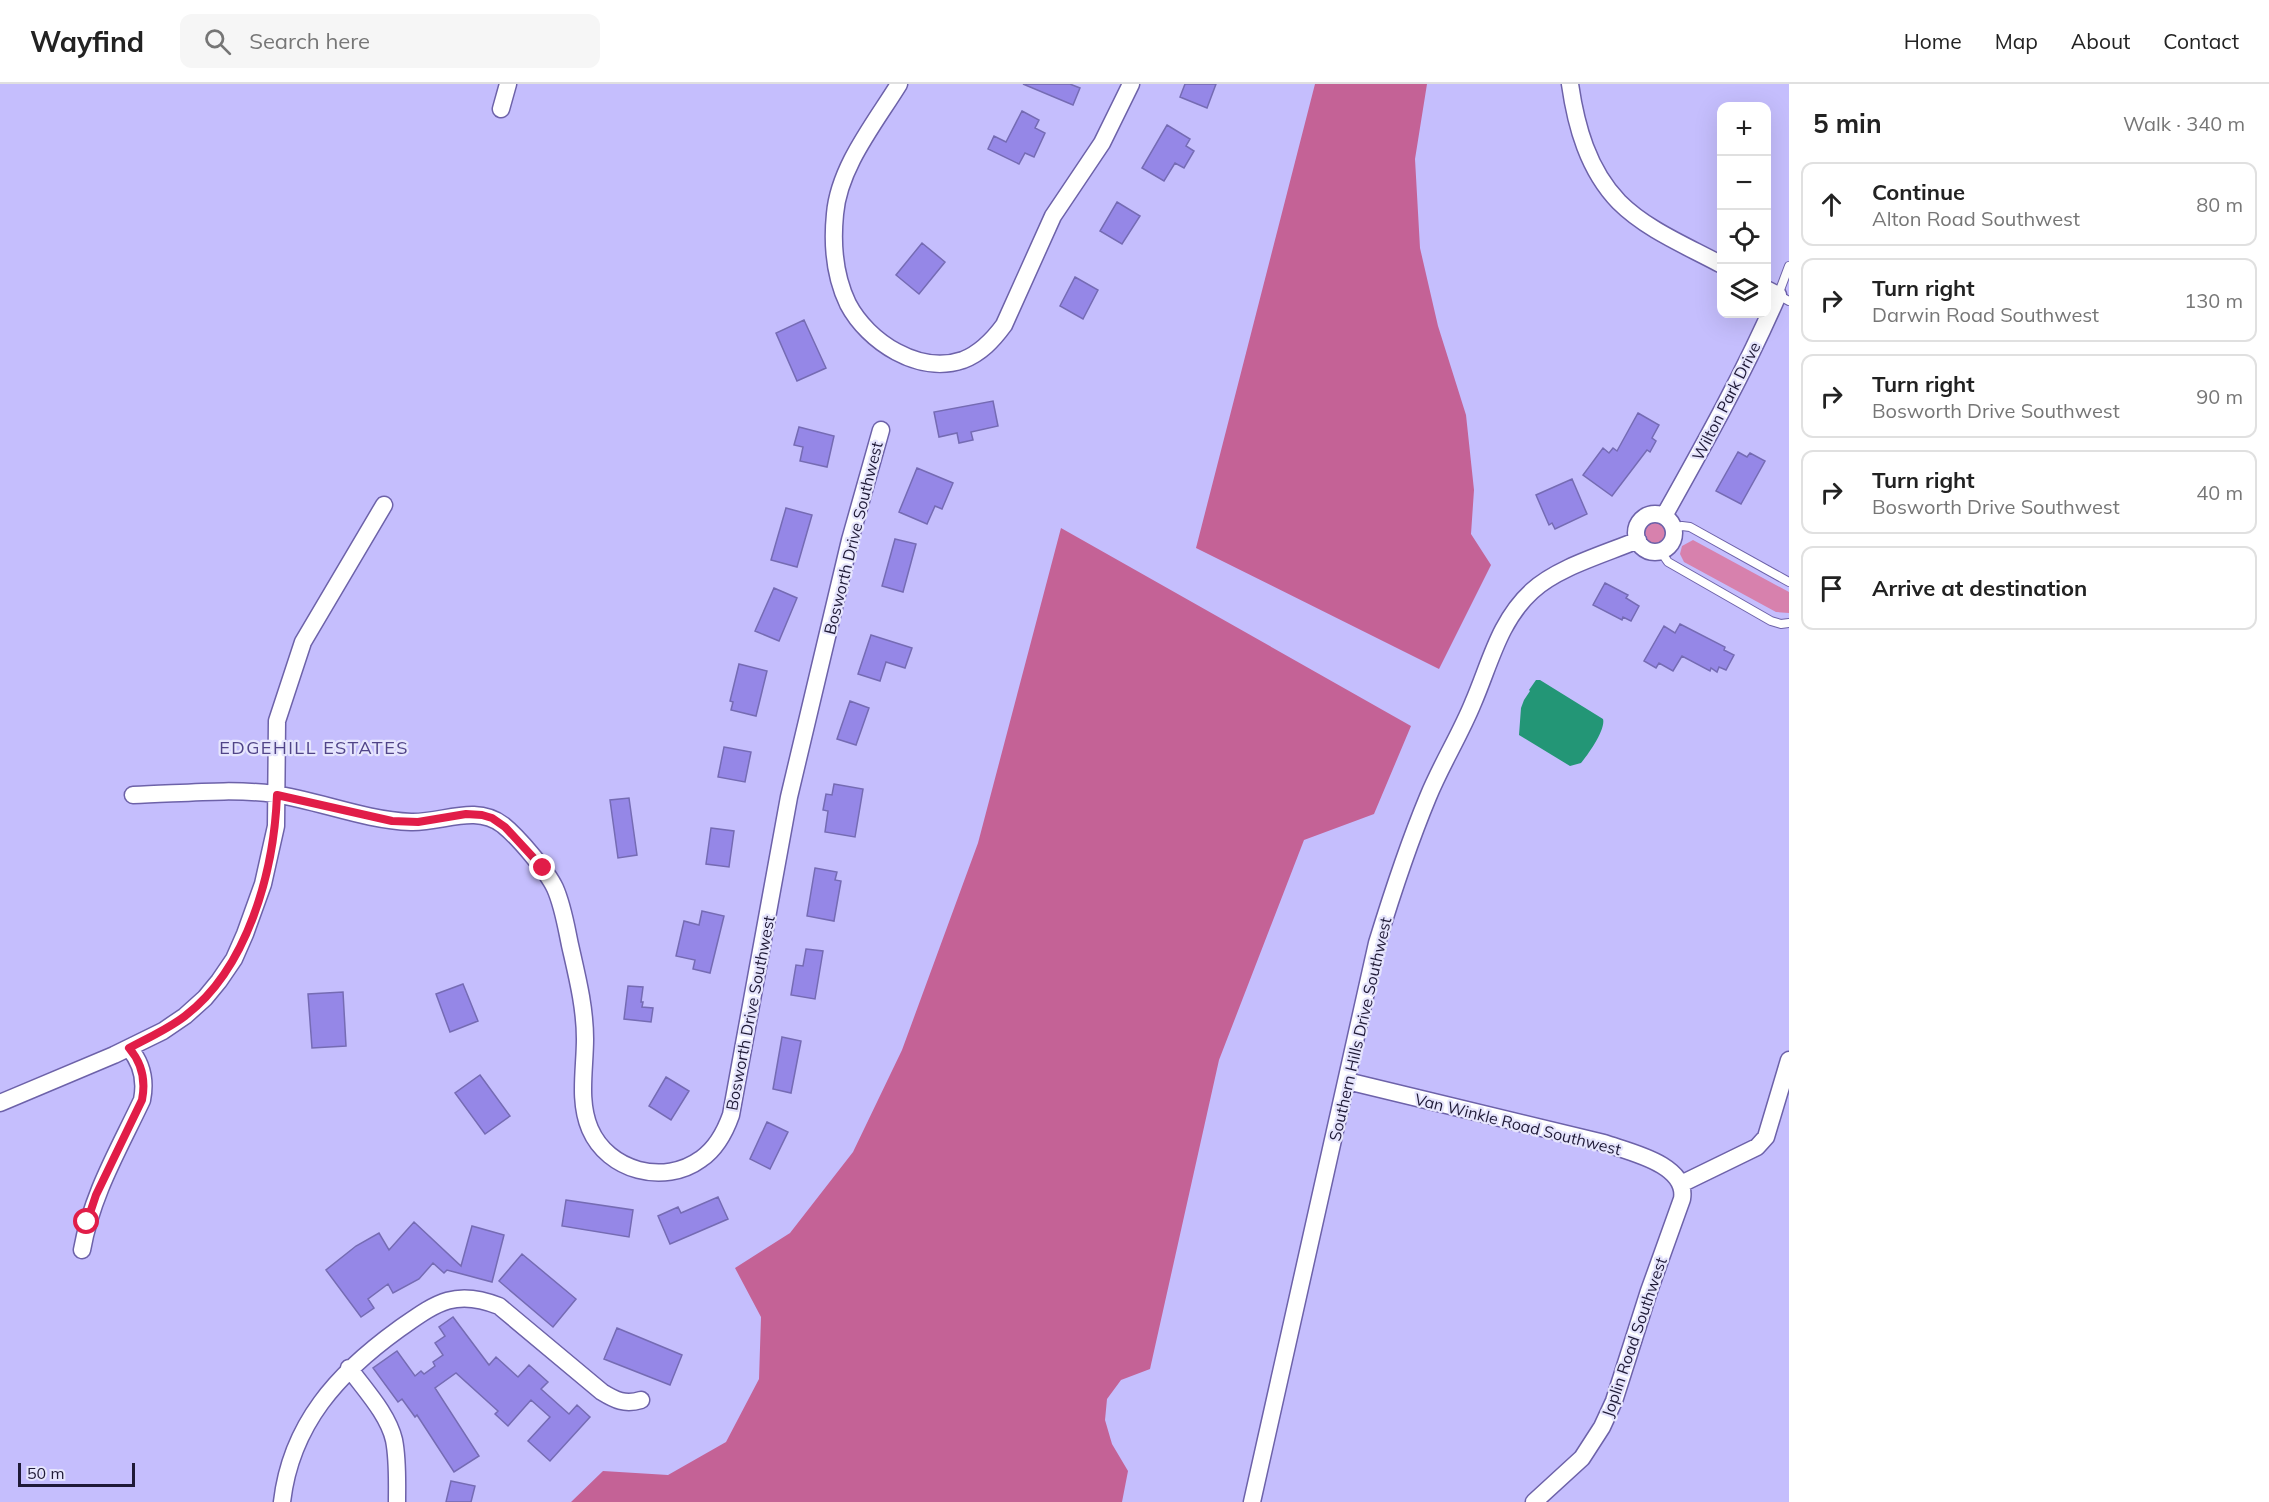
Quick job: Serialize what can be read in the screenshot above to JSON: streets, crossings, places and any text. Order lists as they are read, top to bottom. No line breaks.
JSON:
{"streets":{"street":["Wilton Park Drive","Bosworth Drive Southwest","Southern Hills Drive Southwest","Van Winkle Road Southwest","Joplin Road Southwest"]},"crossings":[["Wilton Park Drive","Southern Hills Drive Southwest"],["Southern Hills Drive Southwest","Van Winkle Road Southwest"],["Van Winkle Road Southwest","Joplin Road Southwest"]],"districts":["EDGEHILL ESTATES"],"scale_bar":"50 m","page":{"header":"Wayfind","search":"Search here","nav":["Home","Map","About","Contact"],"heading":["5 min","Walk · 340 m"],"map_buttons":["+","−"],"list":[["Continue","Alton Road Southwest","80 m"],["Turn right","Darwin Road Southwest","130 m"],["Turn right","Bosworth Drive Southwest","90 m"],["Turn right","Bosworth Drive Southwest","40 m"],"Arrive at destination"],"scale":"50 m"}}
